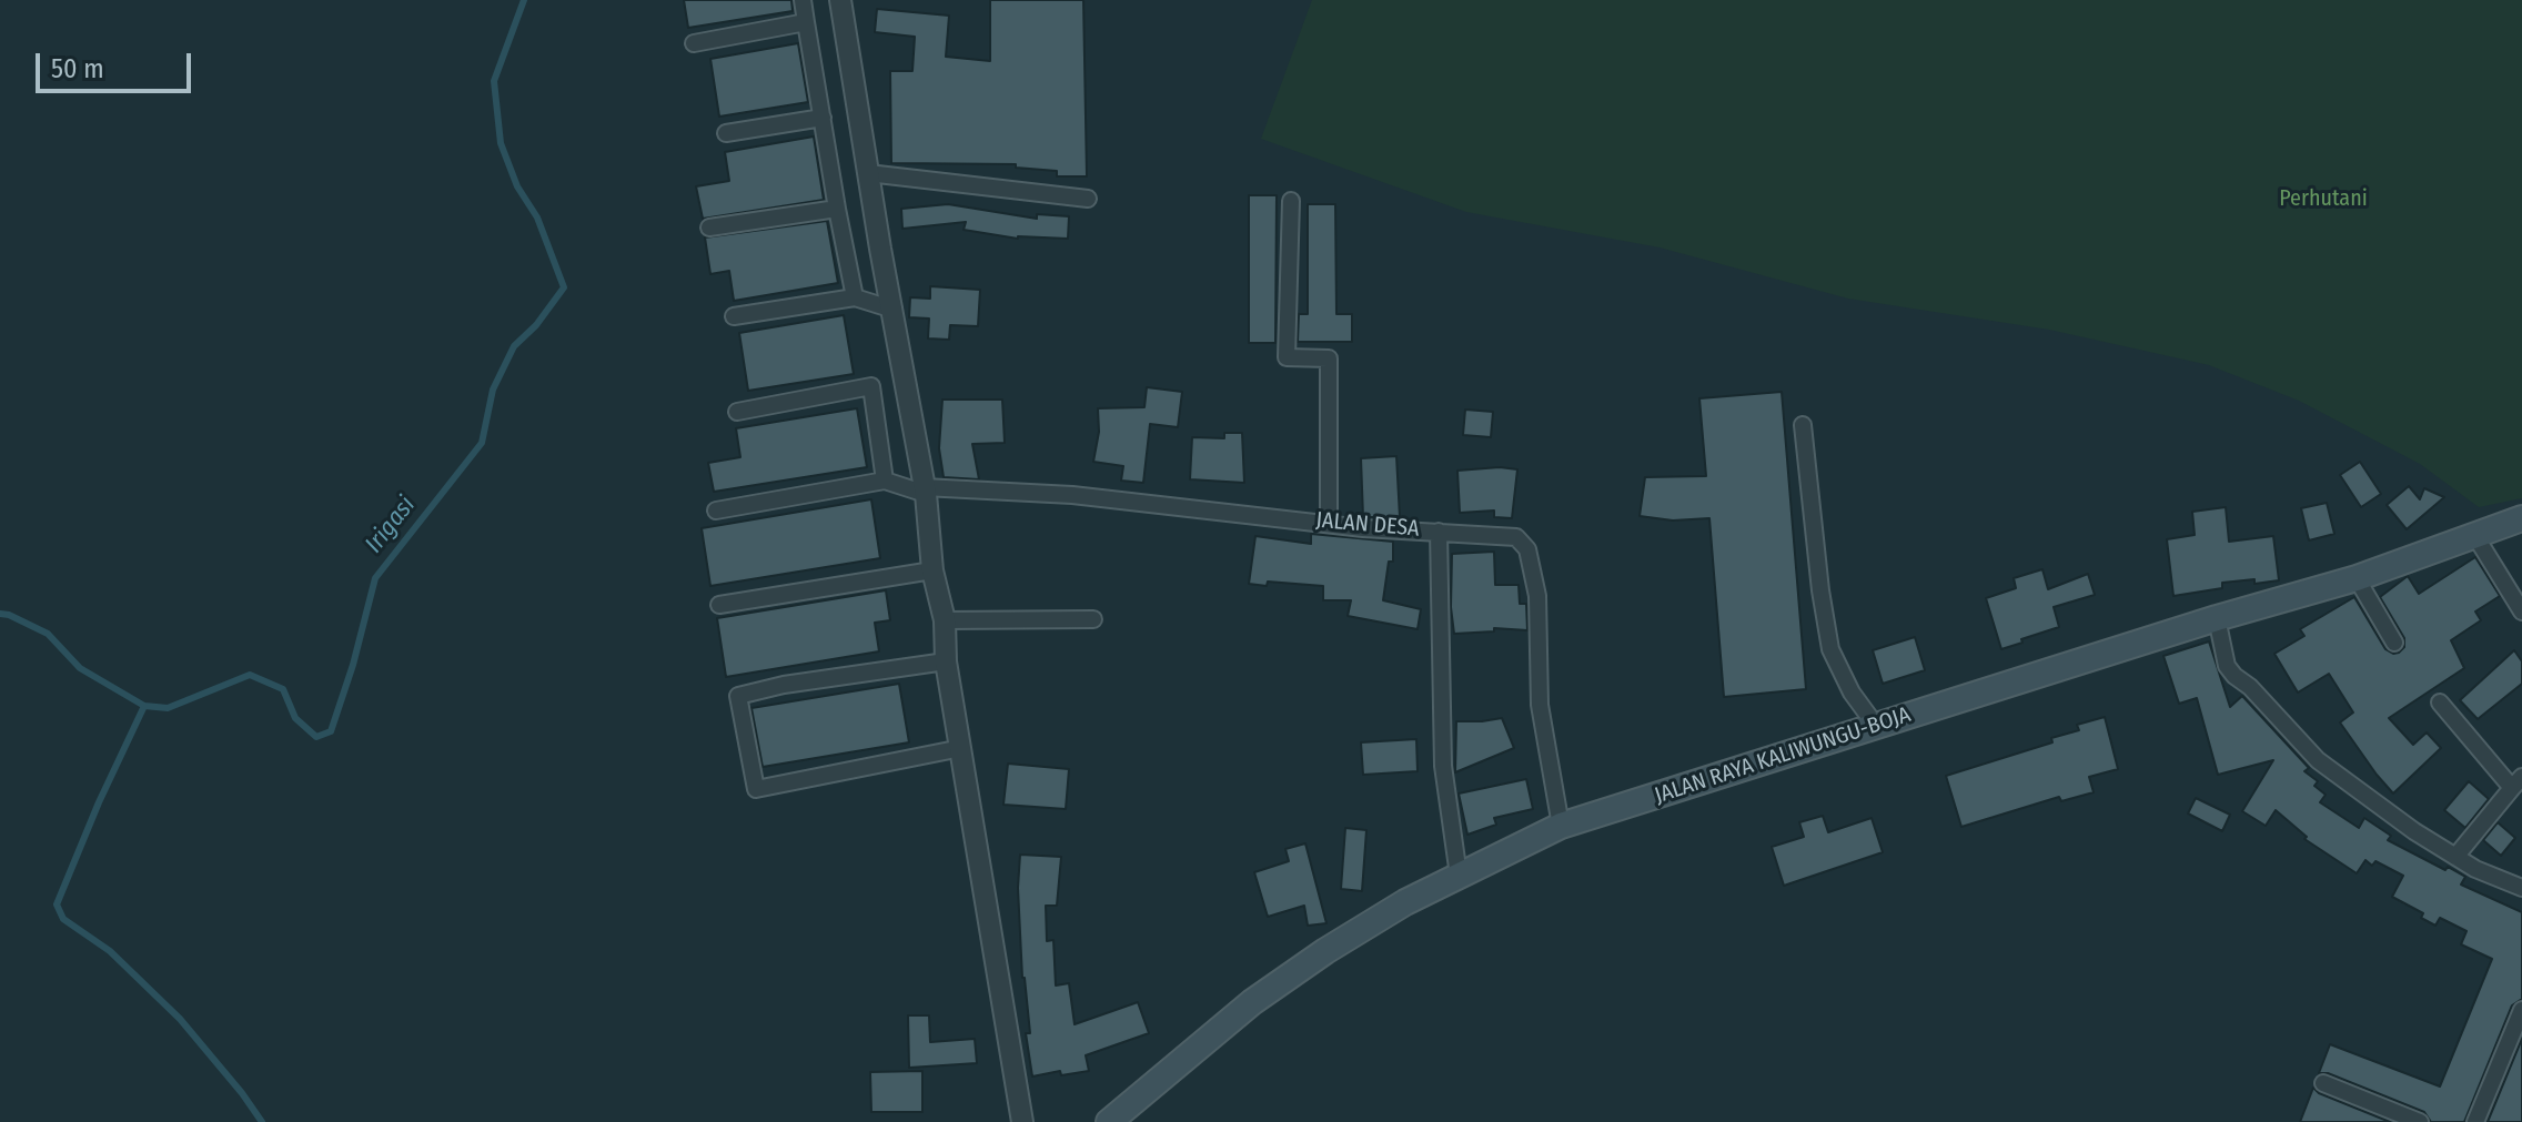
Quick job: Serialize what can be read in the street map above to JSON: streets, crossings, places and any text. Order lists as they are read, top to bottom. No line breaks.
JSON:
{"streets":{"main road":["JALAN RAYA KALIWUNGU-BOJA"],"street":["JALAN DESA"]},"crossings":[["JALAN DESA","JALAN RAYA KALIWUNGU-BOJA"]],"water":["Irigasi"],"parks":["Perhutani"],"scale_bar":"50 m"}
